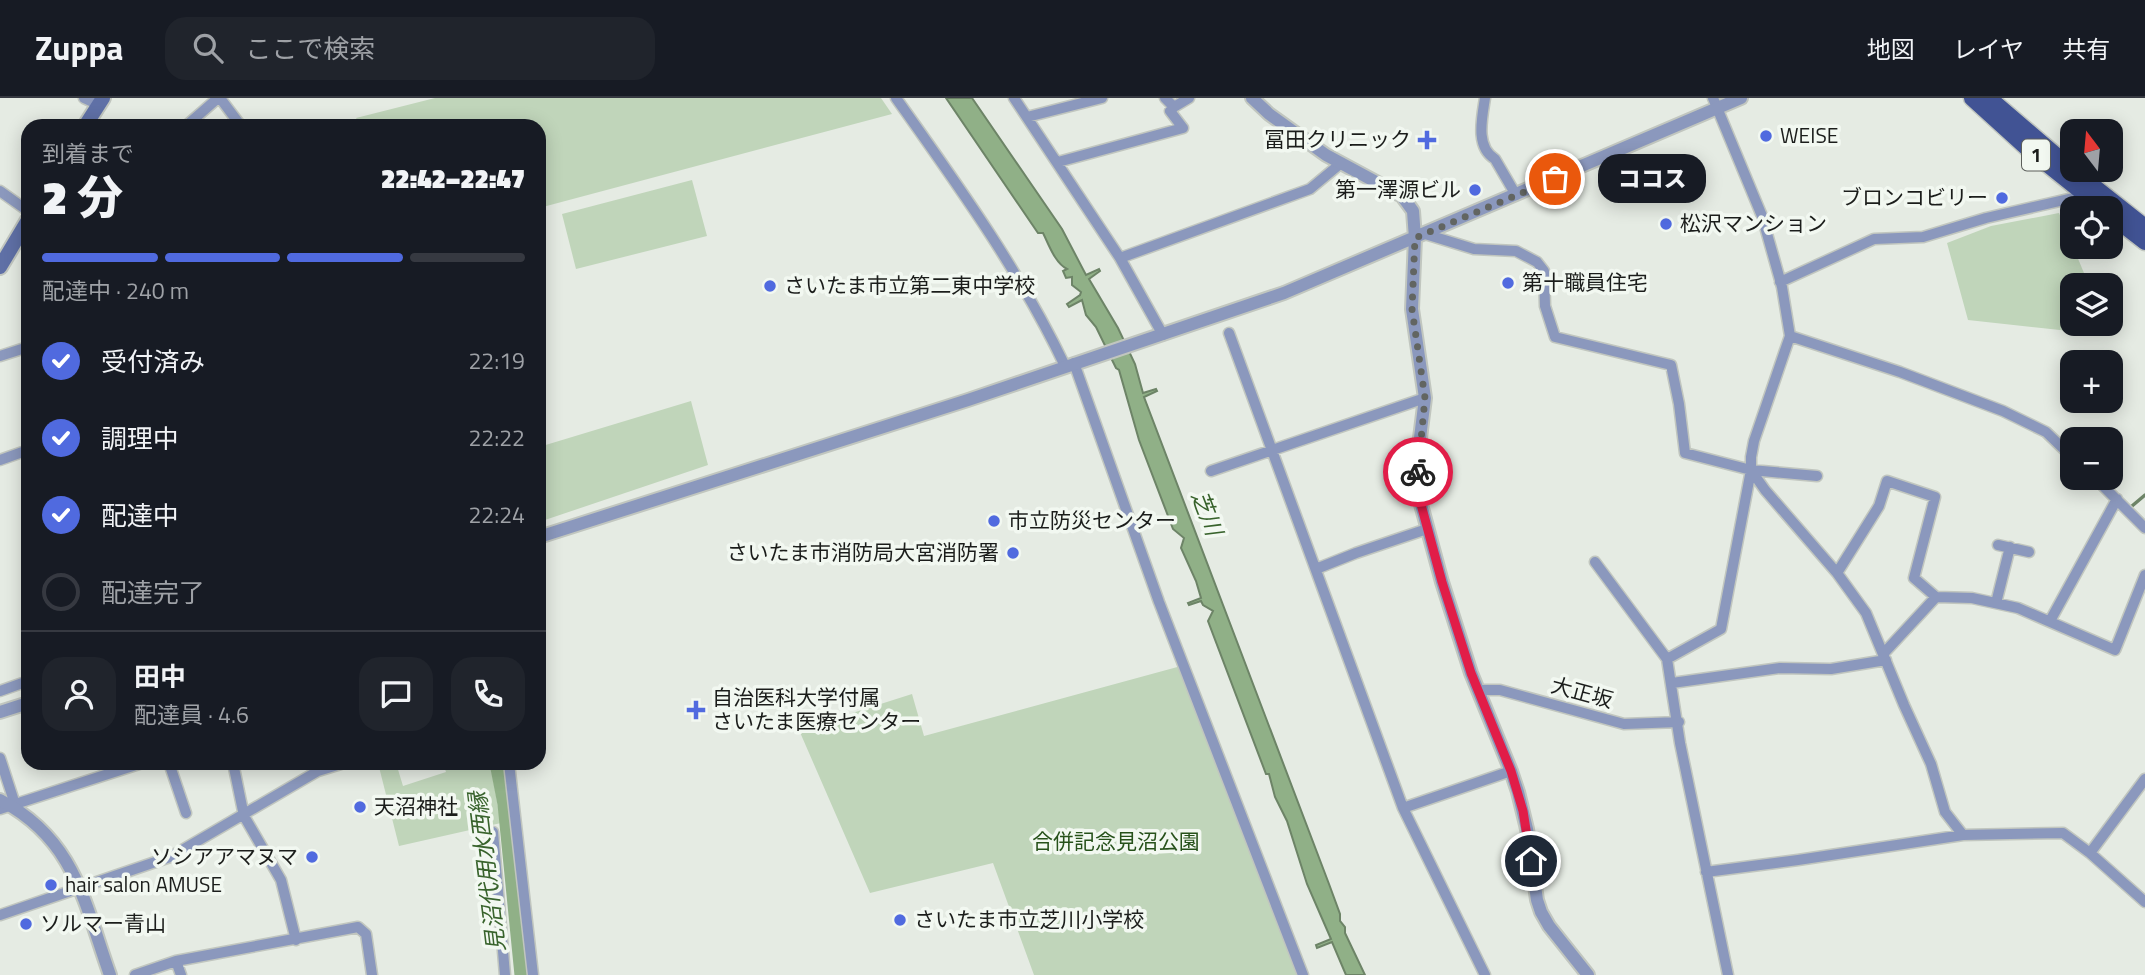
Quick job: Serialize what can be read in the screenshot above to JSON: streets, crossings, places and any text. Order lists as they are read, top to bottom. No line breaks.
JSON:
{"streets":{"main road":["1"],"street":["大正坂"]},"water":["芝川","見沼代用水西縁"],"parks":["合併記念見沼公園"],"places":{"other":["WEISE","ココス","第一澤源ビル","ブロンコビリー","松沢マンション","第十職員住宅","さいたま市立第二東中学校","市立防災センター","さいたま市消防局大宮消防署","天沼神社","ソシアアマヌマ","hair salon AMUSE","さいたま市立芝川小学校","ソルマー青山"],"health":["冨田クリニック","自治医科大学付属 さいたま医療センター"]},"north":"top","page":{"header":"Zuppa","search":"ここで検索","nav":["地図","レイヤ","共有"],"map_buttons":["+","−"],"heading":["2 分","到着まで","22:42–22:47"],"panel":["田中","配達員 · 4.6"],"bubble":"ココス","bar":"配達中 · 240 m","list":[["受付済み","22:19"],["調理中","22:22"],["配達中","22:24"],"配達完了"]}}
